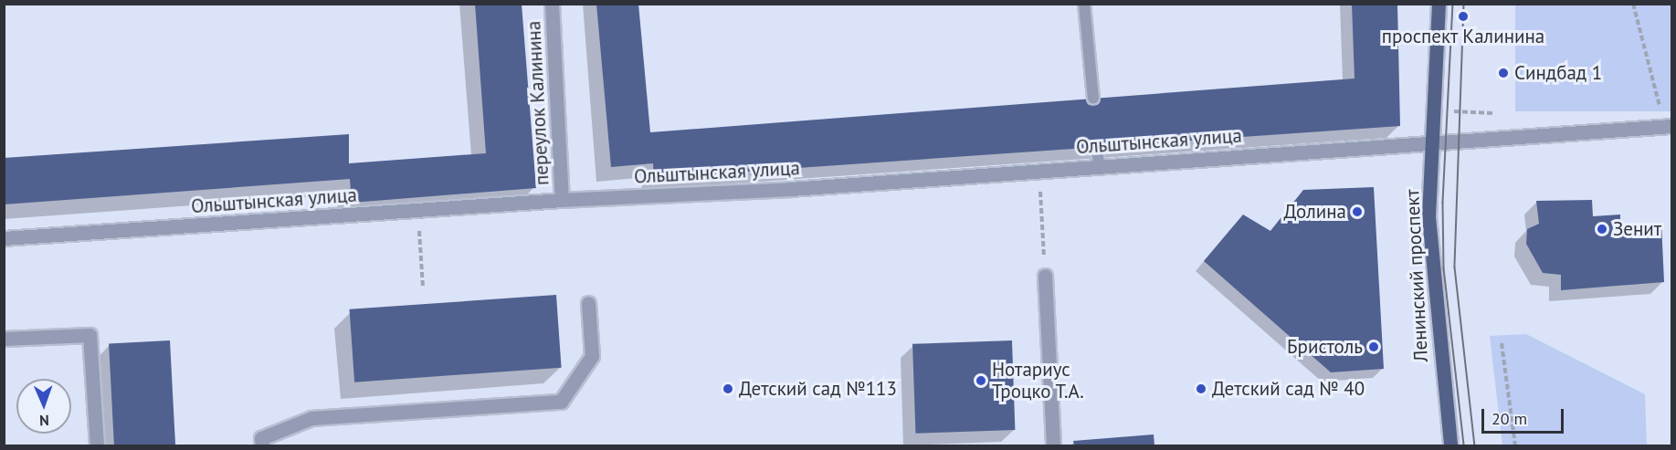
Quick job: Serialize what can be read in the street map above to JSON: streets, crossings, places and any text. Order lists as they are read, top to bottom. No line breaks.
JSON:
{"streets":{"main road":["Ленинский проспект"],"street":["переулок Калинина","Ольштынская улица"]},"crossings":[["переулок Калинина","Ольштынская улица"],["Ольштынская улица","Ленинский проспект"]],"places":["проспект Калинина","Синдбад 1","Долина","Зенит","Бристоль","Нотариус Троцко Т.А.","Детский сад №113","Детский сад № 40"],"scale_bar":"20 m","north":"bottom"}
